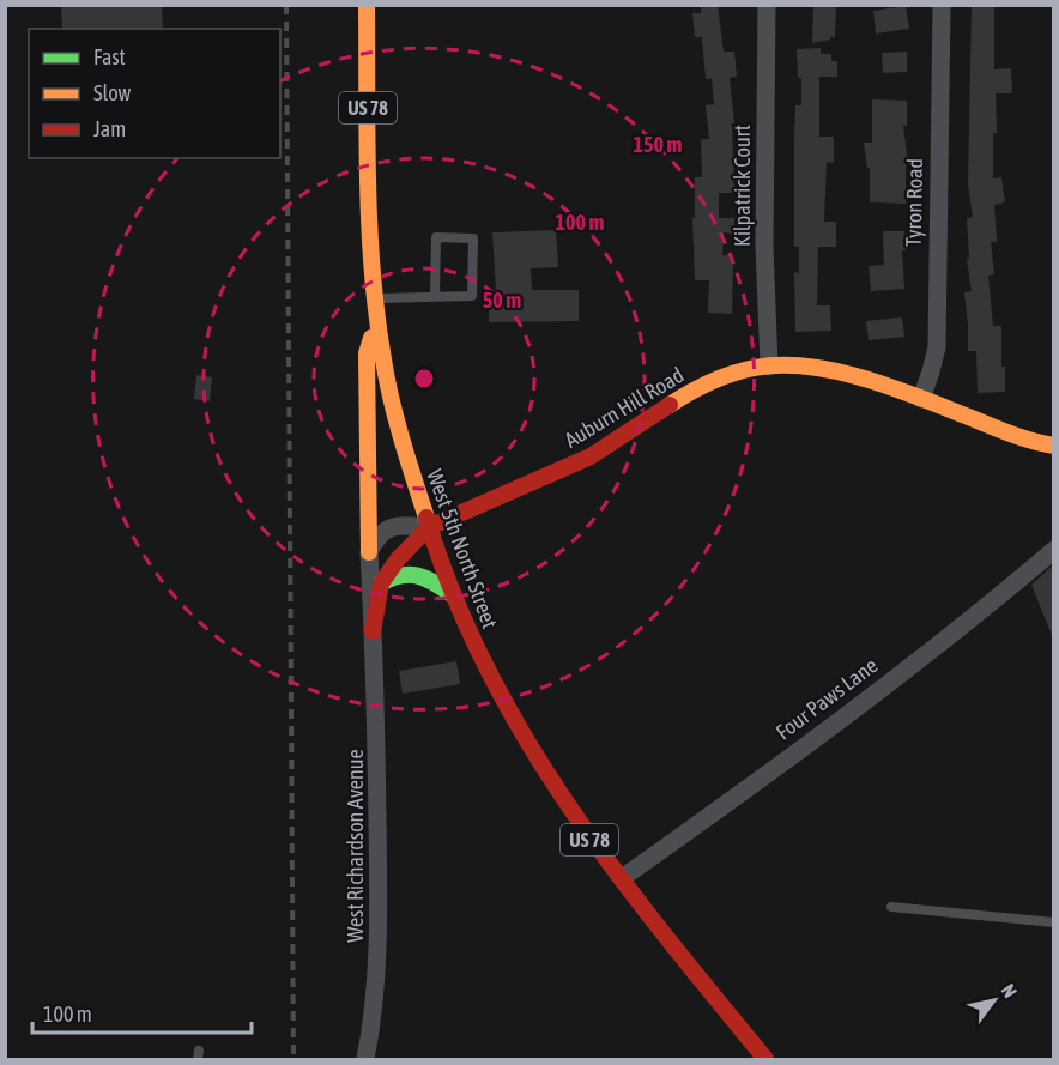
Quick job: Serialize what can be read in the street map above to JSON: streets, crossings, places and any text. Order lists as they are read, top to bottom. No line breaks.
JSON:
{"streets":{"main road":["US 78","Auburn Hill Road","West 5th North Street","West Richardson Avenue"],"street":["Kilpatrick Court","Tyron Road","Four Paws Lane"]},"crossings":[["Kilpatrick Court","Auburn Hill Road"],["Tyron Road","Auburn Hill Road"],["Auburn Hill Road","West 5th North Street"],["Auburn Hill Road","West Richardson Avenue"],["West 5th North Street","Four Paws Lane"],["West 5th North Street","West Richardson Avenue"]],"legend":["Fast","Slow","Jam"],"scale_bar":"100 m","north":"top right","rings":["150 m","100 m","50 m"]}
